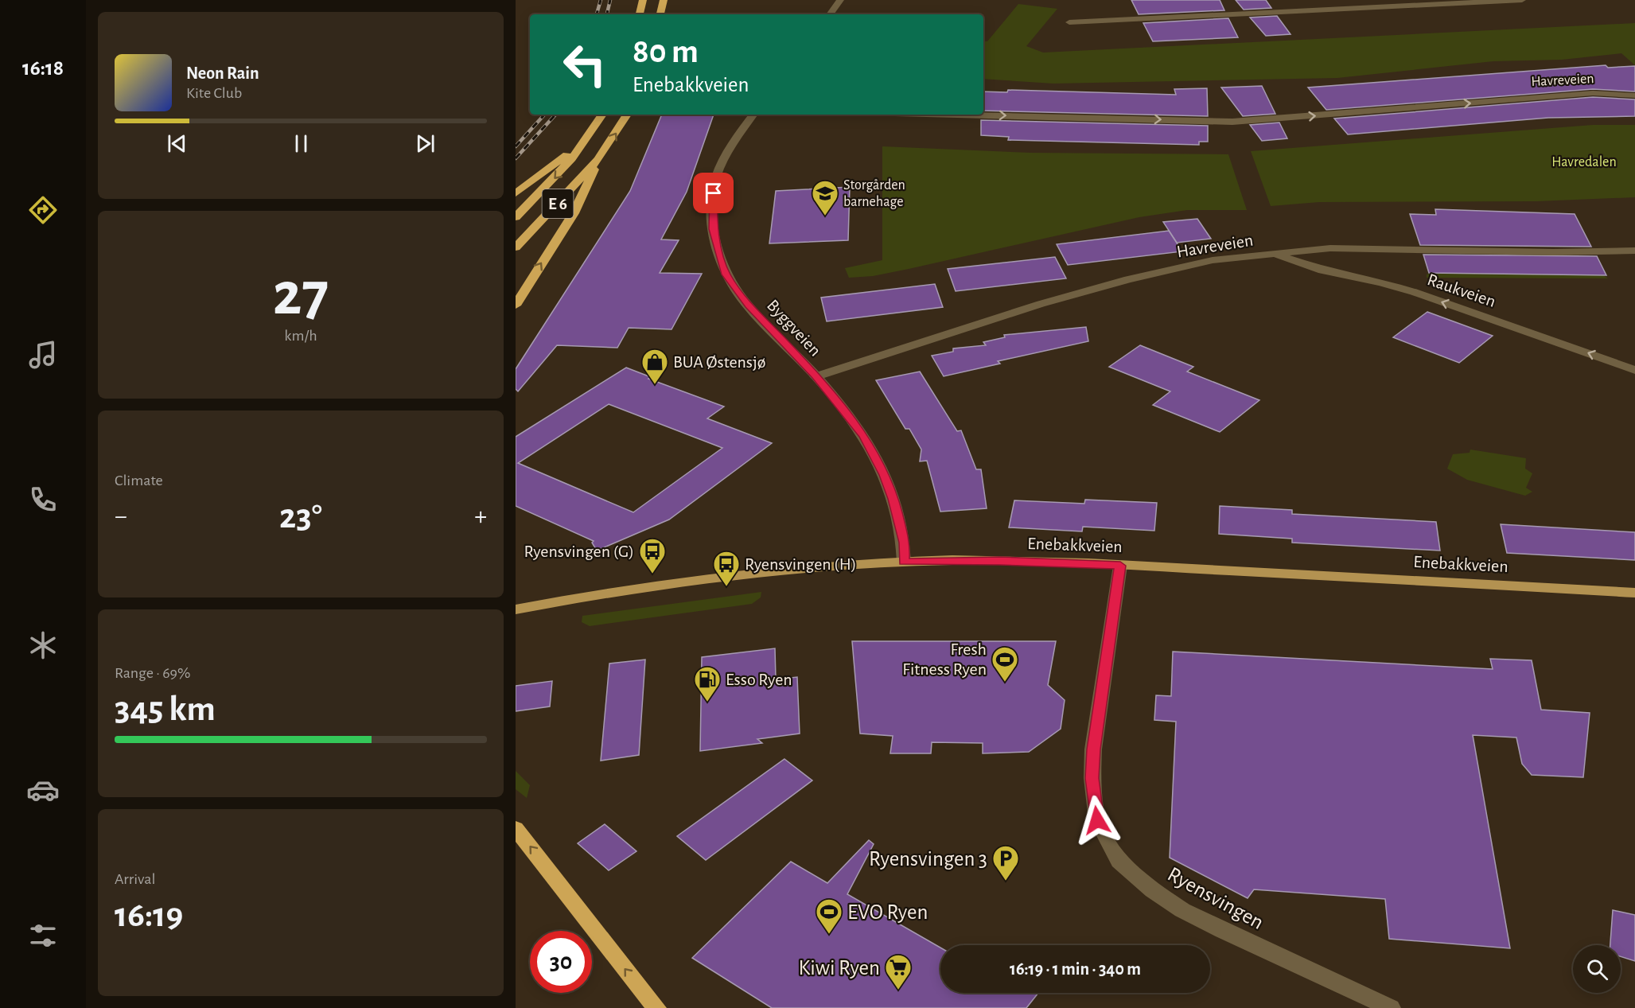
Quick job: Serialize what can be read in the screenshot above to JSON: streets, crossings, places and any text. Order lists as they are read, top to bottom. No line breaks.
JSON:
{"streets":{"highway":["E 6"],"main road":["Enebakkveien"],"street":["Havreveien","Raukveien","Byggveien","Ryensvingen"]},"crossings":[["Havreveien","Raukveien"],["Havreveien","Byggveien"],["Byggveien","Enebakkveien"],["Enebakkveien","Ryensvingen"]],"one_way":["Raukveien"],"parks":["Havredalen"],"places":{"school or university":["Storgården barnehage"],"shop":["BUA Østensjø"],"bus stop":["Ryensvingen (G)","Ryensvingen (H)"],"sports":["Fresh Fitness Ryen","EVO Ryen"],"fuel station":["Esso Ryen"],"parking":["Ryensvingen 3"],"supermarket":["Kiwi Ryen"]},"page":{"tabs":"16:18","turn":["80 m","Enebakkveien"],"song":["Neon Rain","Kite Club"],"tile":[["27","km/h"],"Climate",["Range · 69%","345 km"],["Arrival","16:19"]],"heat":["−","23°","+"],"limit":"30","trip":"16:19 · 1 min · 340 m"}}
